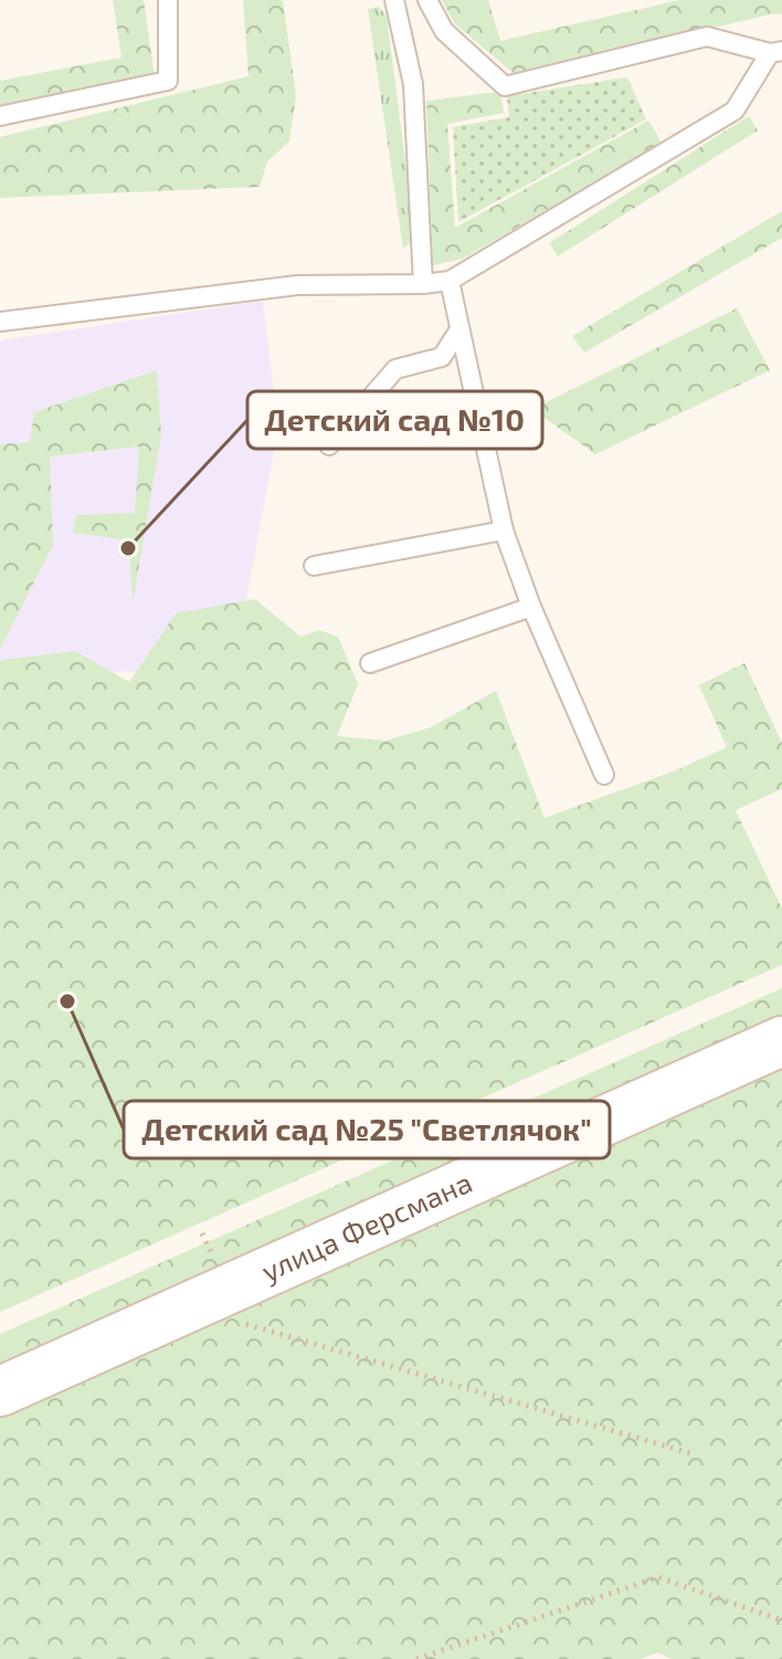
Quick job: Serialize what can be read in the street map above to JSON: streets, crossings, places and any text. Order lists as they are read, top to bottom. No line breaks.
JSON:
{"streets":{"street":["улица Ферсмана"]},"places":["Детский сад №10","Детский сад №25 \"Светлячок\""]}
